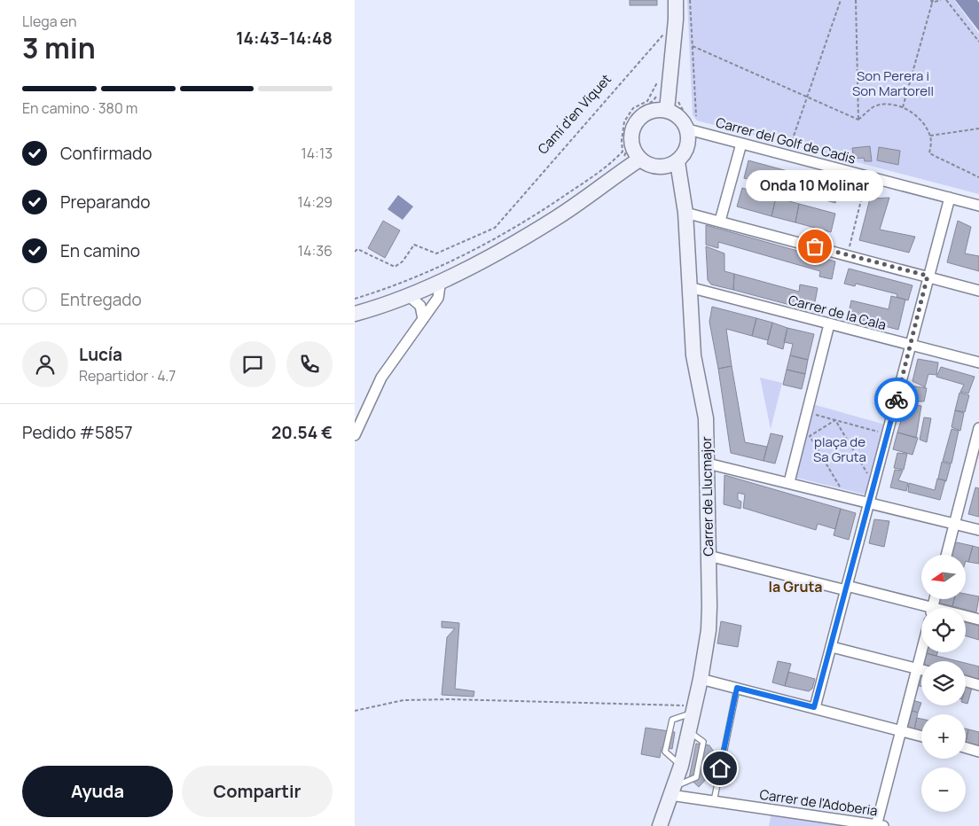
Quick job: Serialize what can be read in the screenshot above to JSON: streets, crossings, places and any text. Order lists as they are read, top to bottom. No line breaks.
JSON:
{"streets":{"street":["Carrer del Golf de Cadis","Carrer de la Cala","Carrer de Llucmajor","Carrer de l'Adoberia"],"path":["Camí d'en Viquet"]},"crossings":[["Carrer del Golf de Cadis","Carrer de Llucmajor"],["Carrer de la Cala","Carrer de Llucmajor"],["Carrer de Llucmajor","Carrer de l'Adoberia"]],"districts":["la Gruta"],"parks":["Son Perera i Son Martorell","plaça de Sa Gruta"],"places":["Onda 10 Molinar"],"north":"left","page":{"heading":["3 min","Llega en","14:43–14:48"],"panel":["Lucía","Repartidor · 4.7","Pedido #5857","20.54 €"],"bar":"En camino · 380 m","list":[["Confirmado","14:13"],["Preparando","14:29"],["En camino","14:36"],"Entregado"],"bubble":"Onda 10 Molinar","map_buttons":["+","−"],"buttons":["Ayuda","Compartir"]}}
